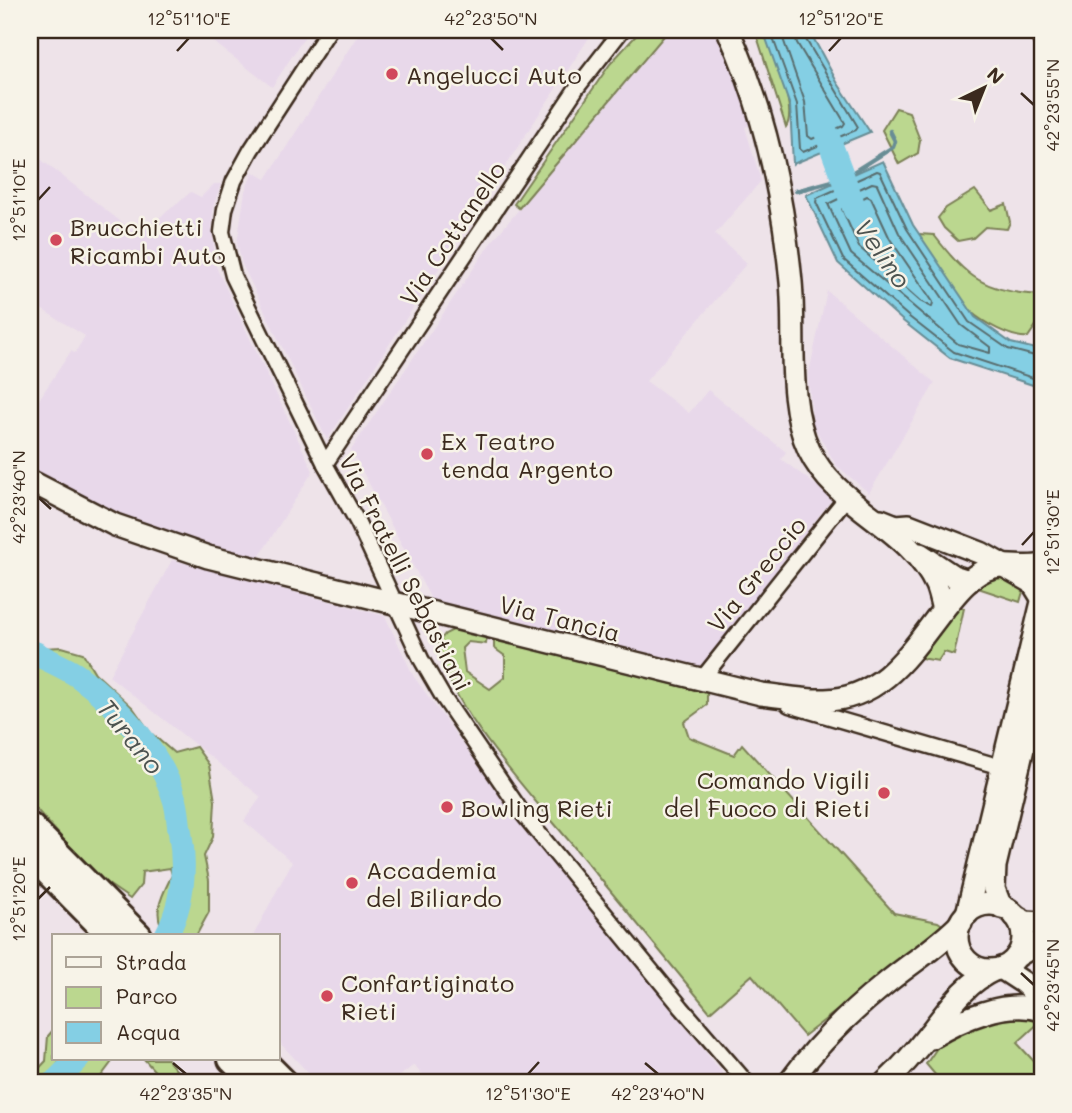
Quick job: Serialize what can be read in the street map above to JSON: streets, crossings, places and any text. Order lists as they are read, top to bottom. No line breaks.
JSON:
{"streets":{"main road":["Via Tancia"],"street":["Via Cottanello","Via Fratelli Sebastiani","Via Greccio"]},"crossings":[["Via Cottanello","Via Fratelli Sebastiani"],["Via Fratelli Sebastiani","Via Tancia"],["Via Greccio","Via Tancia"]],"water":["Velino","Turano"],"places":["Angelucci Auto","Brucchietti Ricambi Auto","Ex Teatro tenda Argento","Comando Vigili del Fuoco di Rieti","Bowling Rieti","Accademia del Biliardo","Confartiginato Rieti"],"legend":["Strada","Parco","Acqua"],"north":"top right","coordinates":["12°51'10\"E","42°23'50\"N","12°51'20\"E","42°23'55\"N","42°23'40\"N","12°51'30\"E","42°23'45\"N","42°23'35\"N"]}
